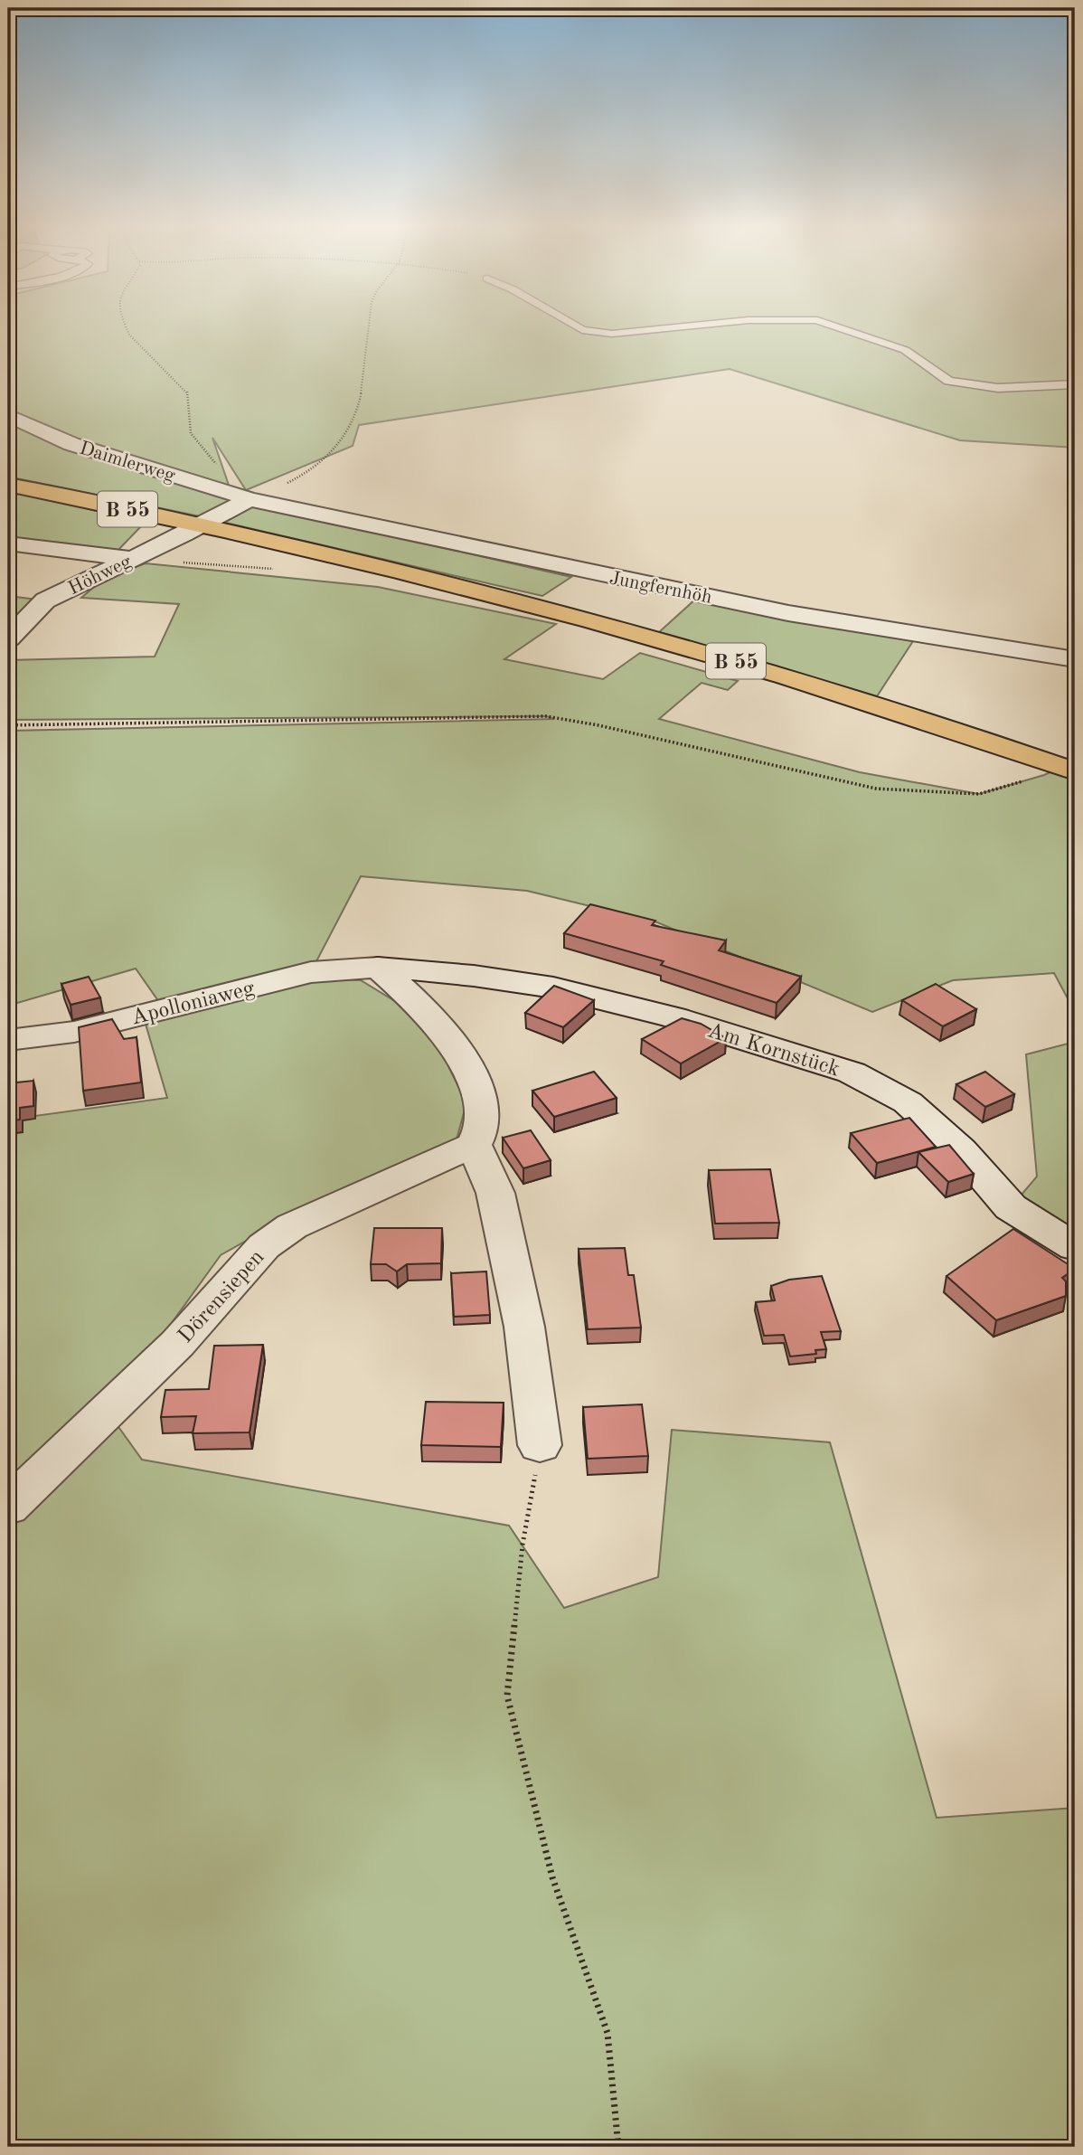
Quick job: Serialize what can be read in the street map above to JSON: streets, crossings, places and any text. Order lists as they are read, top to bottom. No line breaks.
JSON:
{"streets":{"main road":["B 55"],"street":["Daimlerweg","Höhweg","Jungfernhöh","Apolloniaweg","Am Kornstück","Dörensiepen"]},"crossings":[["Daimlerweg","Höhweg"],["Daimlerweg","Jungfernhöh"],["B 55","Höhweg"],["Höhweg","Jungfernhöh"],["Apolloniaweg","Am Kornstück"]]}
